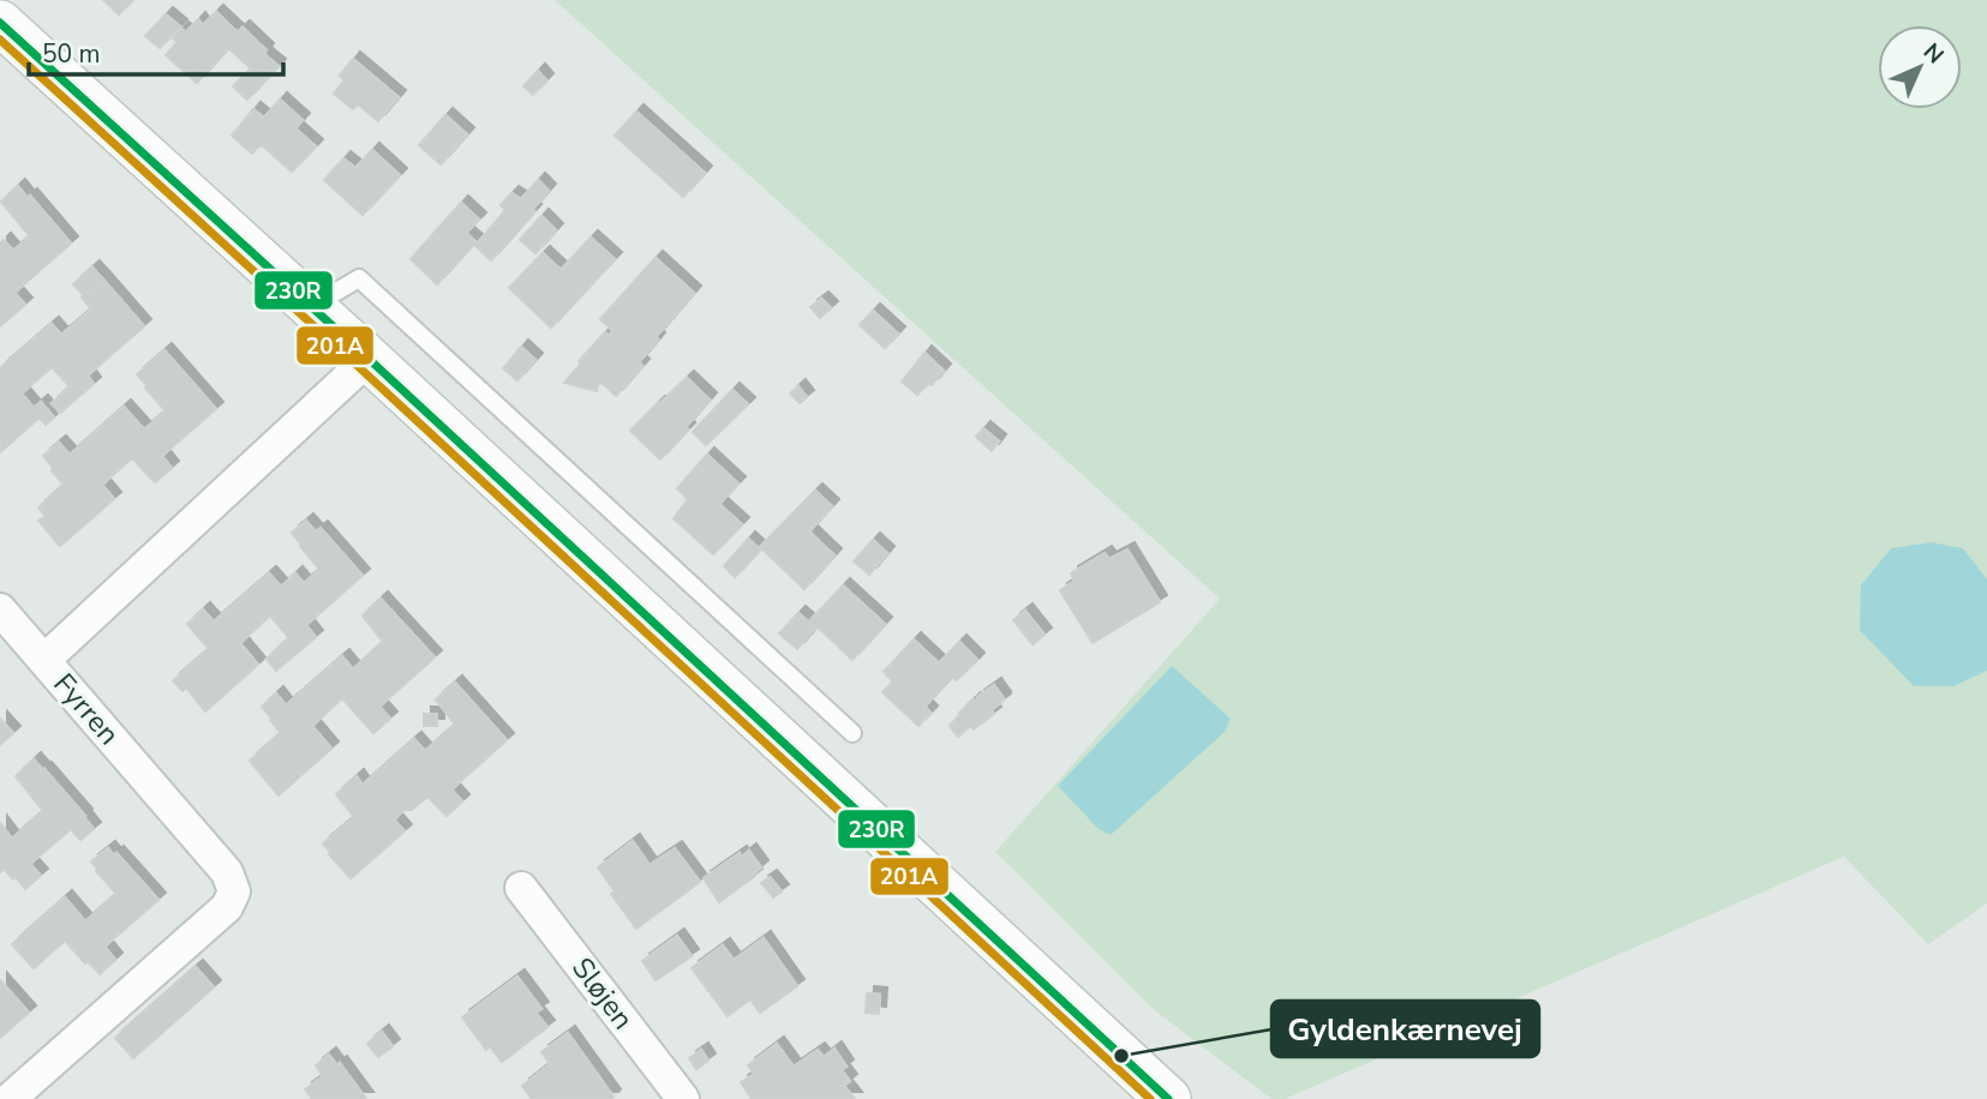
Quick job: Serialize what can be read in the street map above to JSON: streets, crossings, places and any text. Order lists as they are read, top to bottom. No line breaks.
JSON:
{"streets":{"street":["Fyrren","Sløjen"]},"places":["Gyldenkærnevej"],"lines":["transit line 230R","transit line 201A"],"scale_bar":"50 m","north":"top right"}
